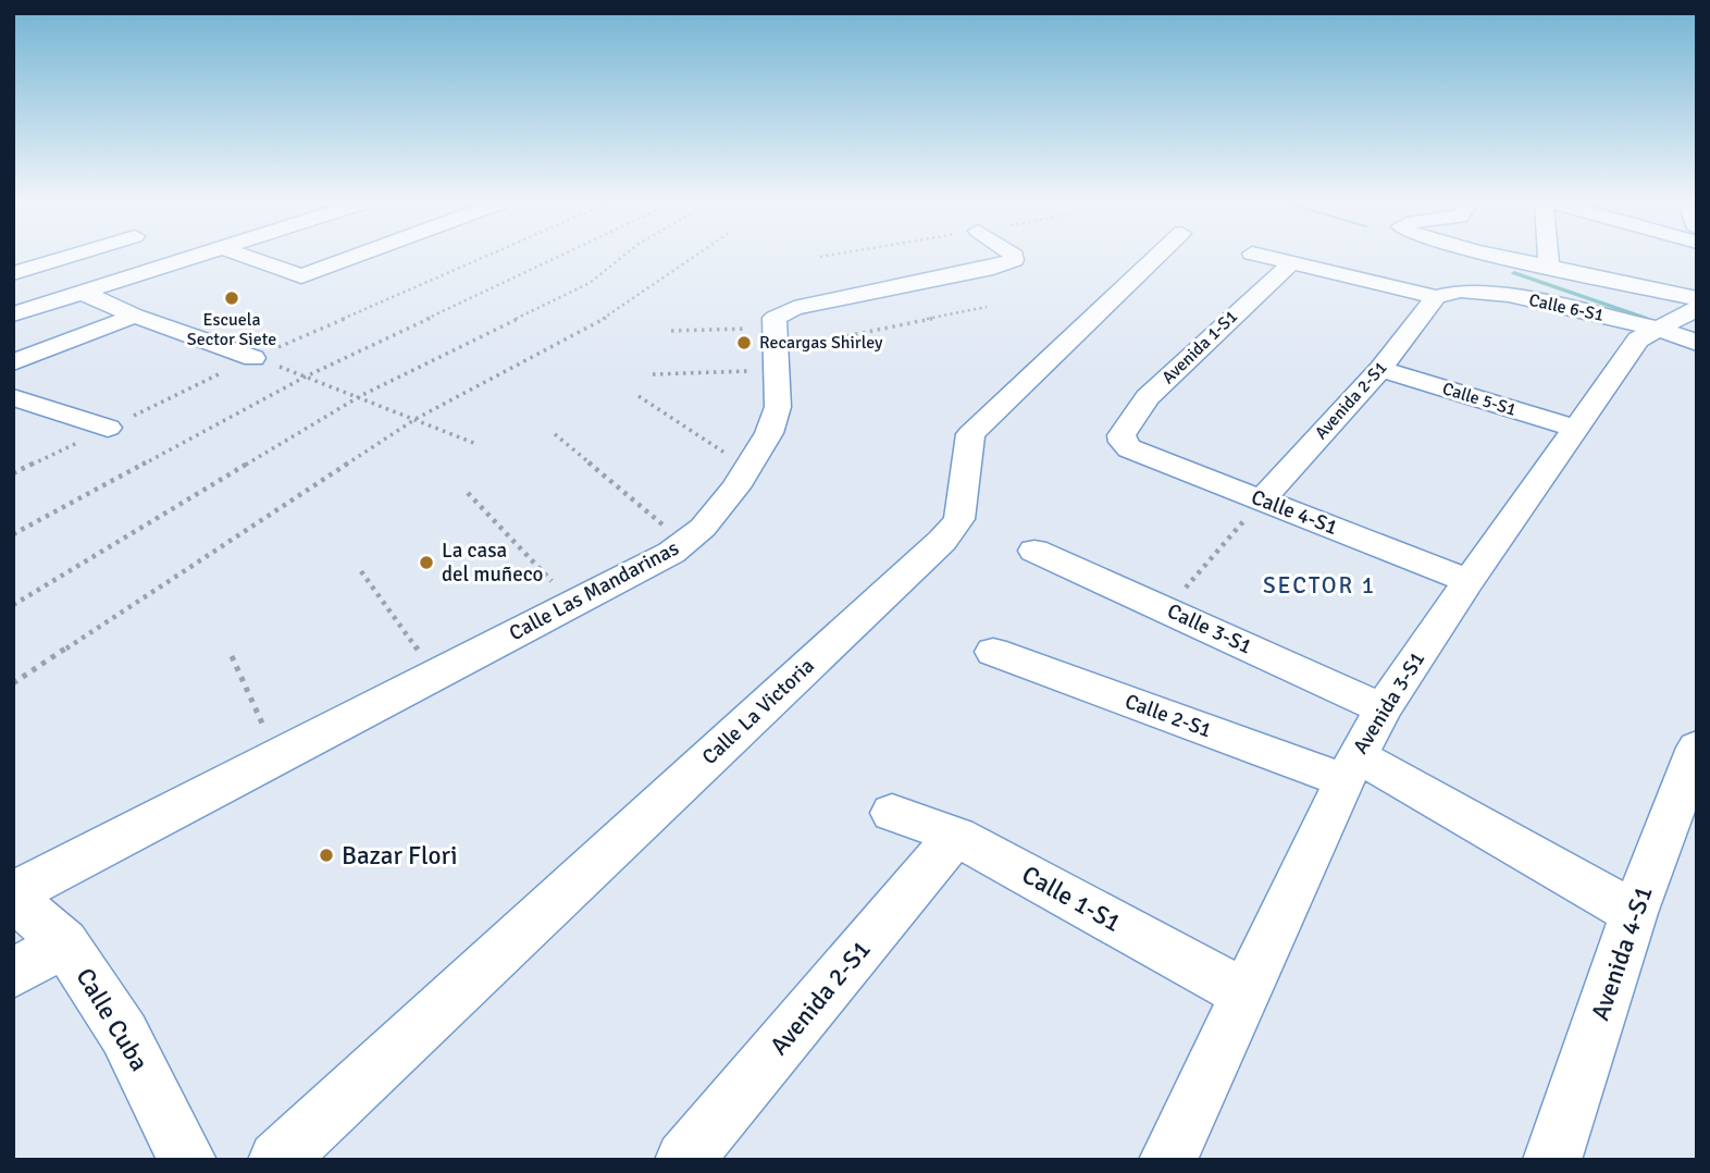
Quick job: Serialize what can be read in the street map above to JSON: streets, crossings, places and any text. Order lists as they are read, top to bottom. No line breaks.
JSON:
{"streets":{"street":["Calle 6-S1","Avenida 1-S1","Calle 5-S1","Avenida 2-S1","Calle 4-S1","Calle Las Mandarinas","Calle 3-S1","Avenida 3-S1","Calle La Victoria","Calle 2-S1","Calle 1-S1","Avenida 4-S1","Calle Cuba"]},"crossings":[["Calle 6-S1","Avenida 1-S1"],["Calle 6-S1","Avenida 2-S1"],["Calle 6-S1","Avenida 3-S1"],["Avenida 1-S1","Calle 4-S1"],["Calle 5-S1","Avenida 2-S1"],["Calle 5-S1","Avenida 3-S1"],["Avenida 2-S1","Calle 4-S1"],["Avenida 2-S1","Calle 1-S1"],["Calle 4-S1","Avenida 3-S1"],["Calle Las Mandarinas","Calle Cuba"],["Calle 3-S1","Avenida 3-S1"],["Avenida 3-S1","Calle 2-S1"],["Avenida 3-S1","Calle 1-S1"],["Calle 2-S1","Avenida 4-S1"]],"districts":["SECTOR 1"],"places":["Escuela Sector Siete","Recargas Shirley","La casa del muñeco","Bazar Flori"]}
